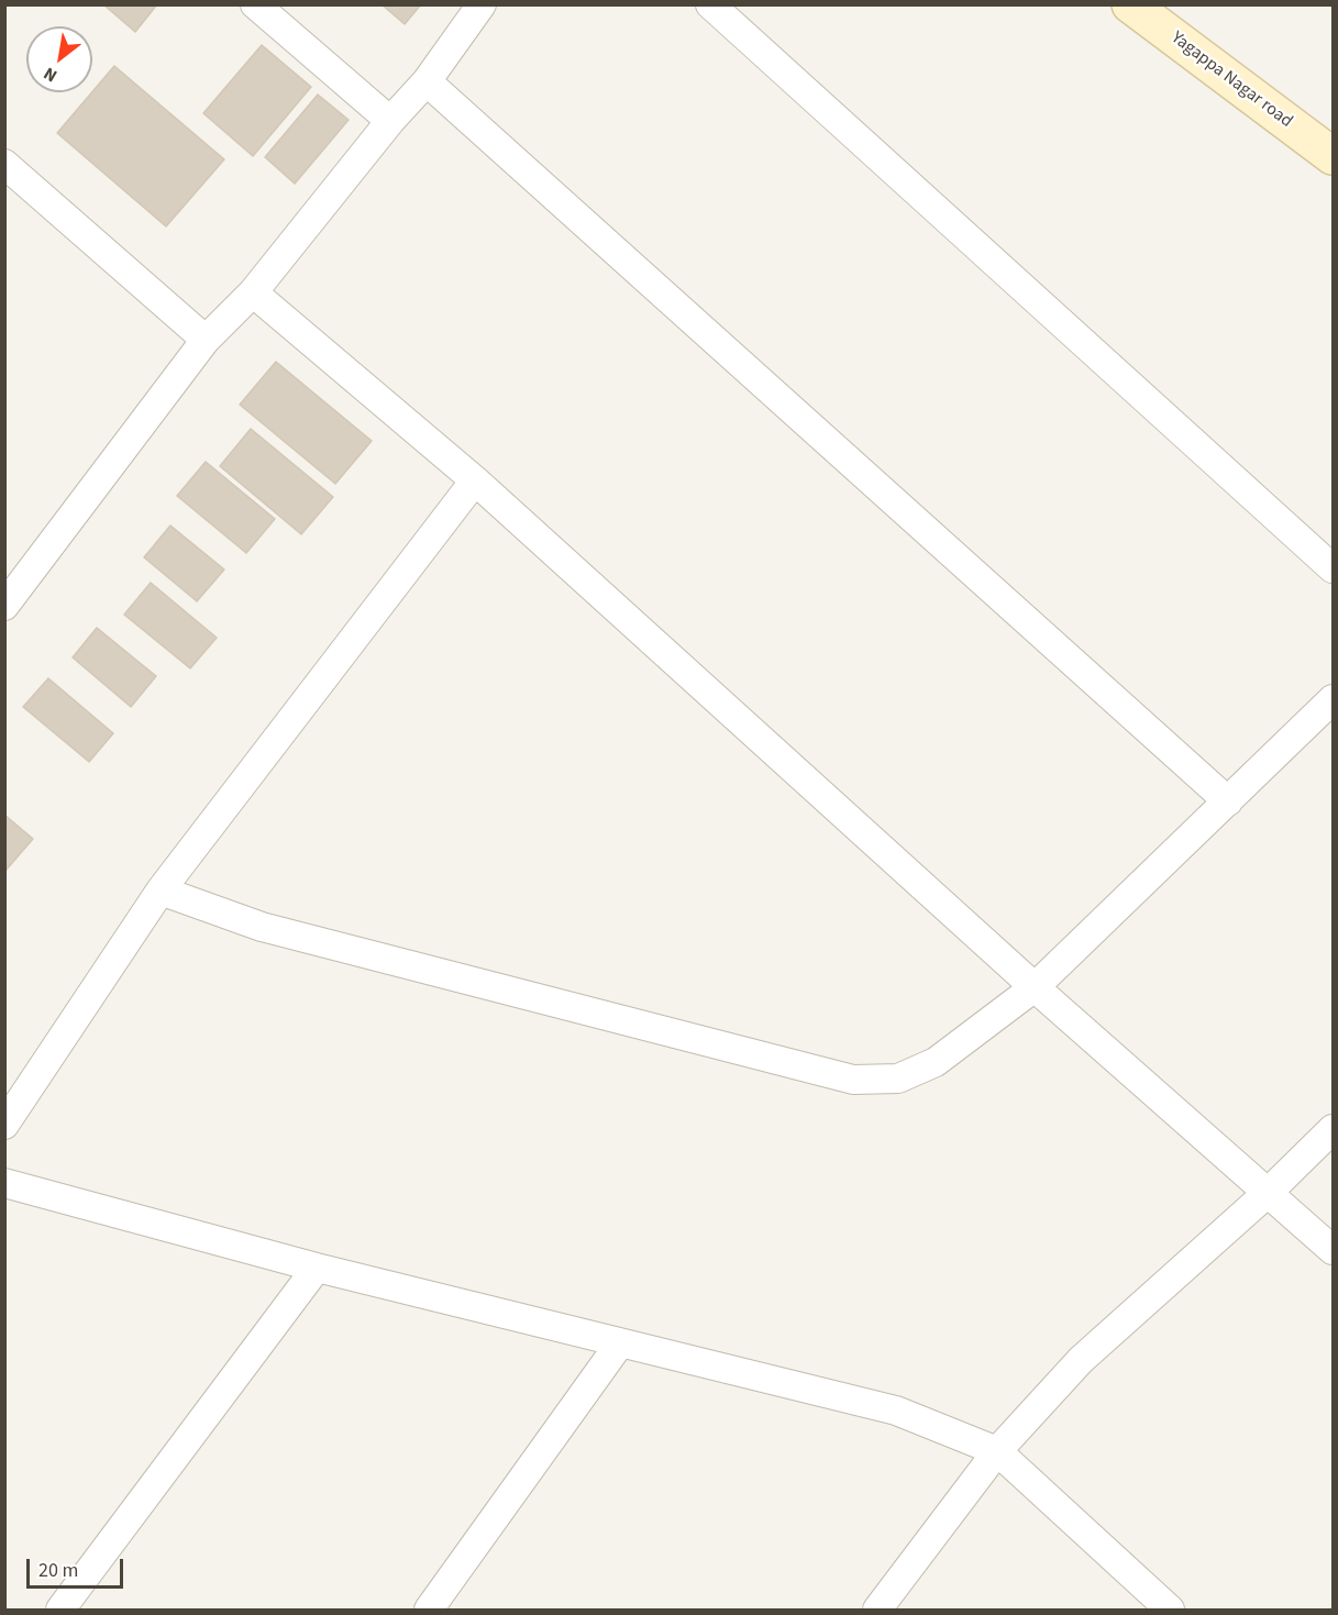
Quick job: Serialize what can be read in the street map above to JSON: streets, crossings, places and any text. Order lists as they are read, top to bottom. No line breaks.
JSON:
{"streets":{"street":["Yagappa Nagar road"]},"scale_bar":"20 m","north":"bottom left"}
